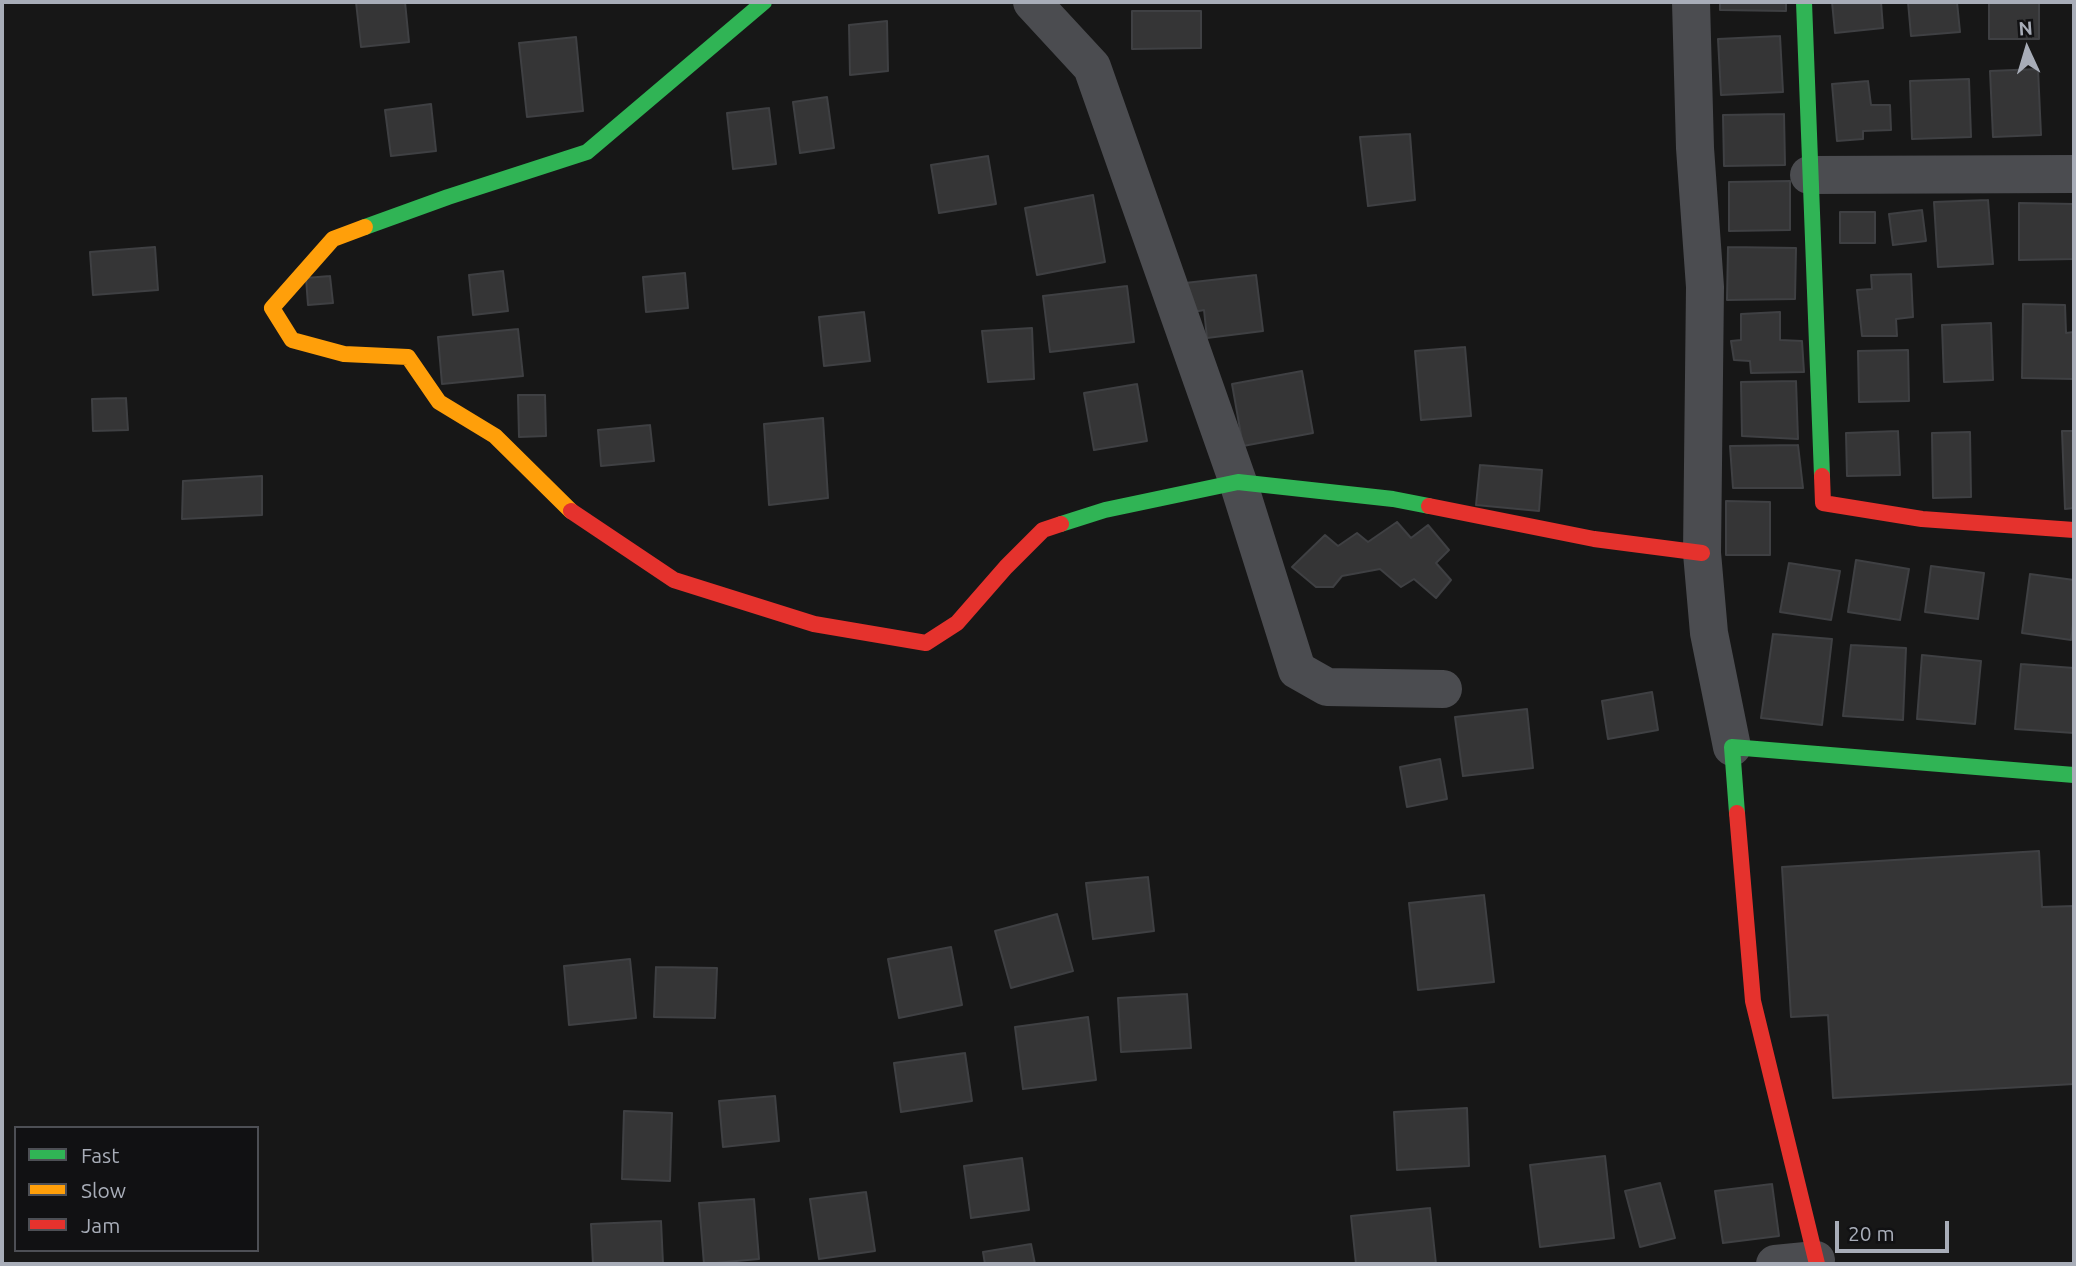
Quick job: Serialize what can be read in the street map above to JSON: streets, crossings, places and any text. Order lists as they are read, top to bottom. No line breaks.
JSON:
{"legend":["Fast","Slow","Jam"],"scale_bar":"20 m","north":"top"}
